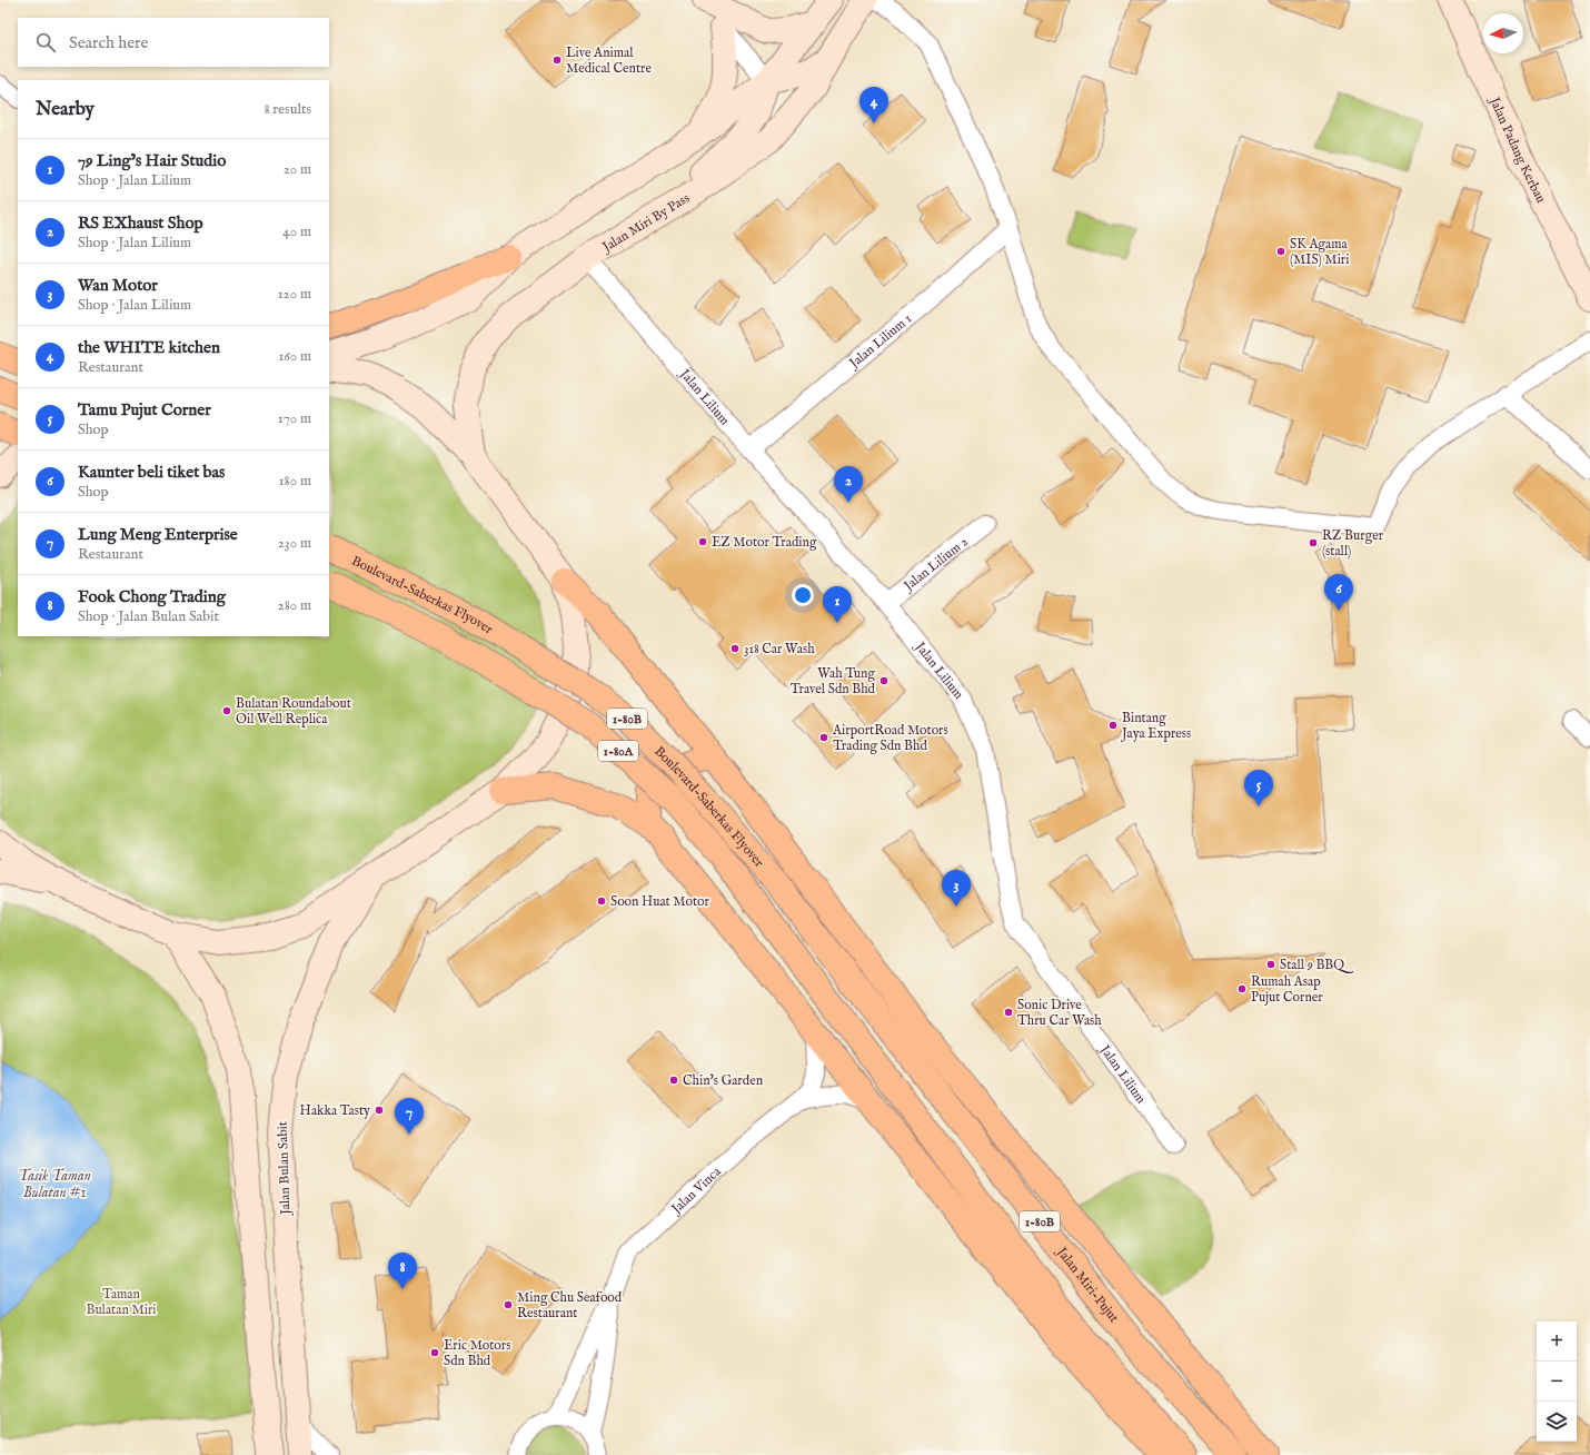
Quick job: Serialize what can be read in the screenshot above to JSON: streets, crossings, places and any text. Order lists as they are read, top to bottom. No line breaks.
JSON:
{"streets":{"highway":["Boulevard-Saberkas Flyover","1-80B","1-80A","Jalan Miri-Pujut"],"street":["Jalan Padang Kerbau","Jalan Miri By Pass","Jalan Lilium 1","Jalan Lilium","Jalan Lilium 2","Jalan Bulan Sabit","Jalan Vinca"]},"crossings":[["Jalan Miri By Pass","Jalan Lilium"],["Jalan Lilium 1","Jalan Lilium"],["Jalan Lilium","Jalan Lilium 2"],["Boulevard-Saberkas Flyover","Jalan Miri-Pujut"]],"water":["Tasik Taman Bulatan #1"],"parks":["Taman Bulatan Miri"],"places":["Live Animal Medical Centre","SK Agama (MIS) Miri","EZ Motor Trading","RZ Burger (stall)","318 Car Wash","Wah Tung Travel Sdn Bhd","Bulatan Roundabout Oil Well Replica","Bintang Jaya Express","AirportRoad Motors Trading Sdn Bhd","Soon Huat Motor","Stall 9 BBQ","Rumah Asap Pujut Corner","Sonic Drive Thru Car Wash","Chin's Garden","Hakka Tasty","Ming Chu Seafood Restaurant","Eric Motors Sdn Bhd"],"north":"left","page":{"search":"Search here","heading":["Nearby","8 results"],"pins":["4","2","6","1","5","3","7","8"],"list":[{"mark":"1","name":"79 Ling’s Hair Studio","note":"Shop · Jalan Lilium","value":"20 m"},{"mark":"2","name":"RS EXhaust Shop","note":"Shop · Jalan Lilium","value":"40 m"},{"mark":"3","name":"Wan Motor","note":"Shop · Jalan Lilium","value":"120 m"},{"mark":"4","name":"the WHITE kitchen","note":"Restaurant","value":"160 m"},{"mark":"5","name":"Tamu Pujut Corner","note":"Shop","value":"170 m"},{"mark":"6","name":"Kaunter beli tiket bas","note":"Shop","value":"180 m"},{"mark":"7","name":"Lung Meng Enterprise","note":"Restaurant","value":"230 m"},{"mark":"8","name":"Fook Chong Trading","note":"Shop · Jalan Bulan Sabit","value":"280 m"}],"map_buttons":["+","−"]}}
